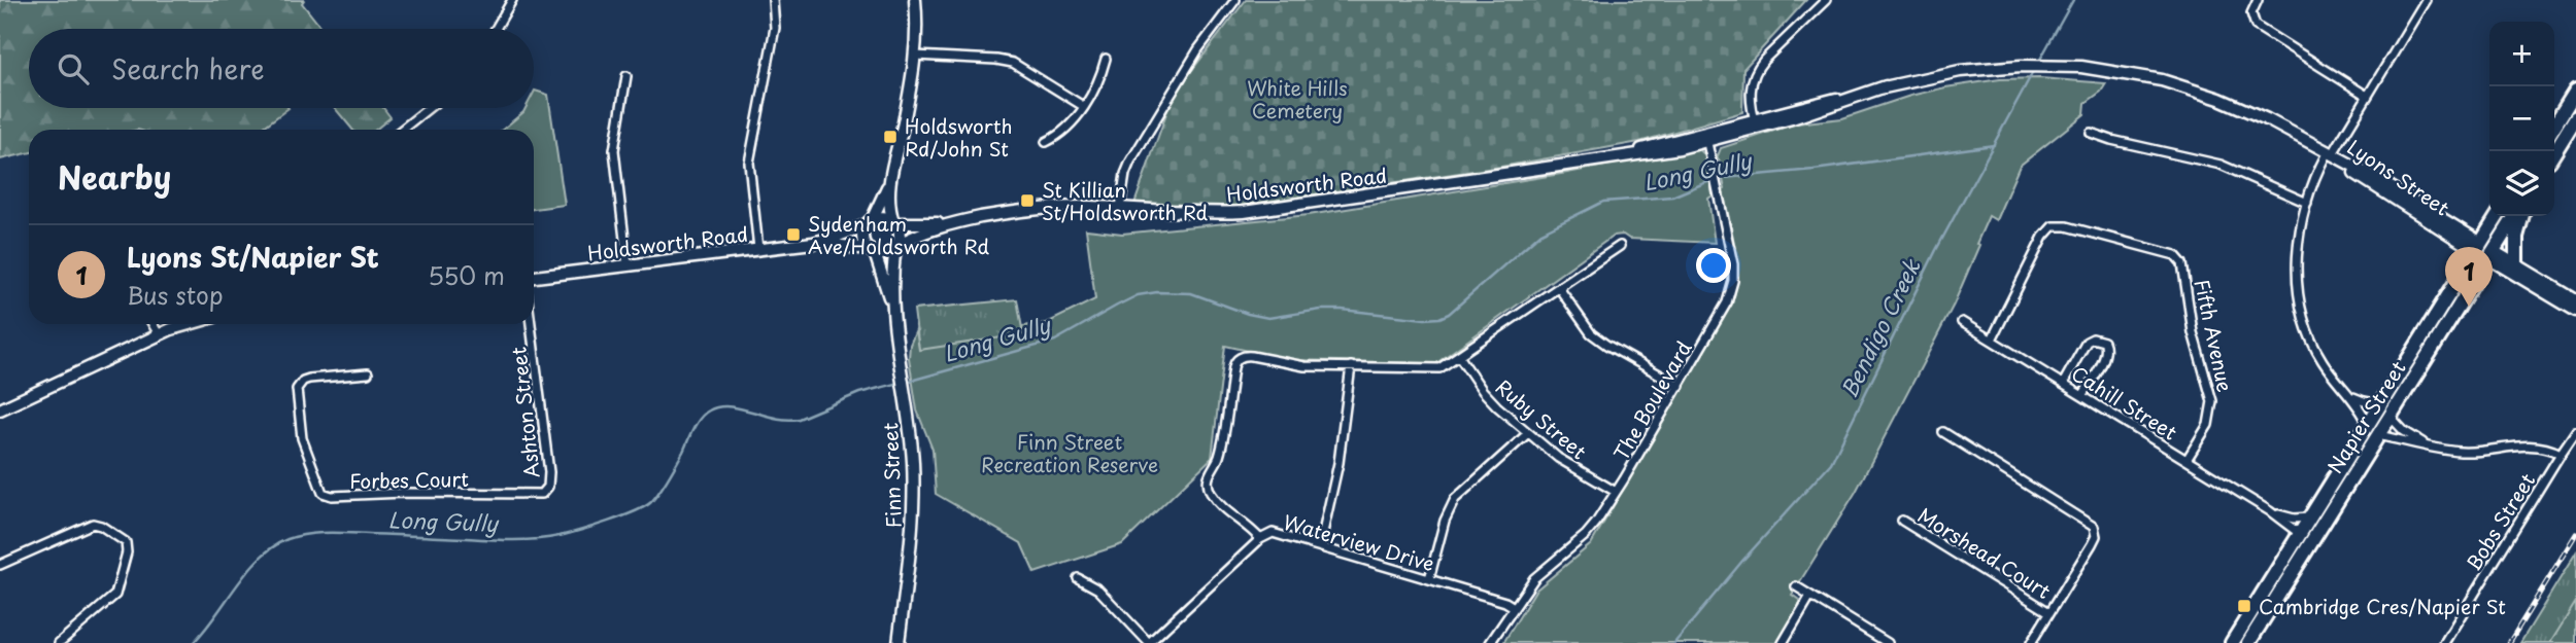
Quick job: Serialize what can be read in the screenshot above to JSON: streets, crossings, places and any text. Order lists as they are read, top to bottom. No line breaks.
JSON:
{"streets":{"highway":["Lyons Street","Napier Street"],"main road":["Holdsworth Road","Finn Street"],"street":["Fifth Avenue","The Boulevard","Cahill Street","Ashton Street","Ruby Street","Forbes Court","Bobs Street","Waterview Drive","Morshead Court"]},"crossings":[["Lyons Street","Holdsworth Road"],["Lyons Street","Napier Street"],["Holdsworth Road","The Boulevard"],["Holdsworth Road","Finn Street"],["Fifth Avenue","Cahill Street"],["The Boulevard","Ruby Street"],["The Boulevard","Waterview Drive"],["Cahill Street","Napier Street"],["Ashton Street","Forbes Court"],["Ruby Street","Waterview Drive"]],"water":["Long Gully","Bendigo Creek"],"parks":["White Hills Cemetery","Finn Street Recreation Reserve"],"places":{"transit":["Holdsworth Rd/John St","St Killian St/Holdsworth Rd","Sydenham Ave/Holdsworth Rd","Cambridge Cres/Napier St"]},"page":{"map_buttons":["+","−"],"search":"Search here","heading":"Nearby","list":[{"mark":"1","name":"Lyons St/Napier St","note":"Bus stop","value":"550 m"}],"pins":"1"}}
